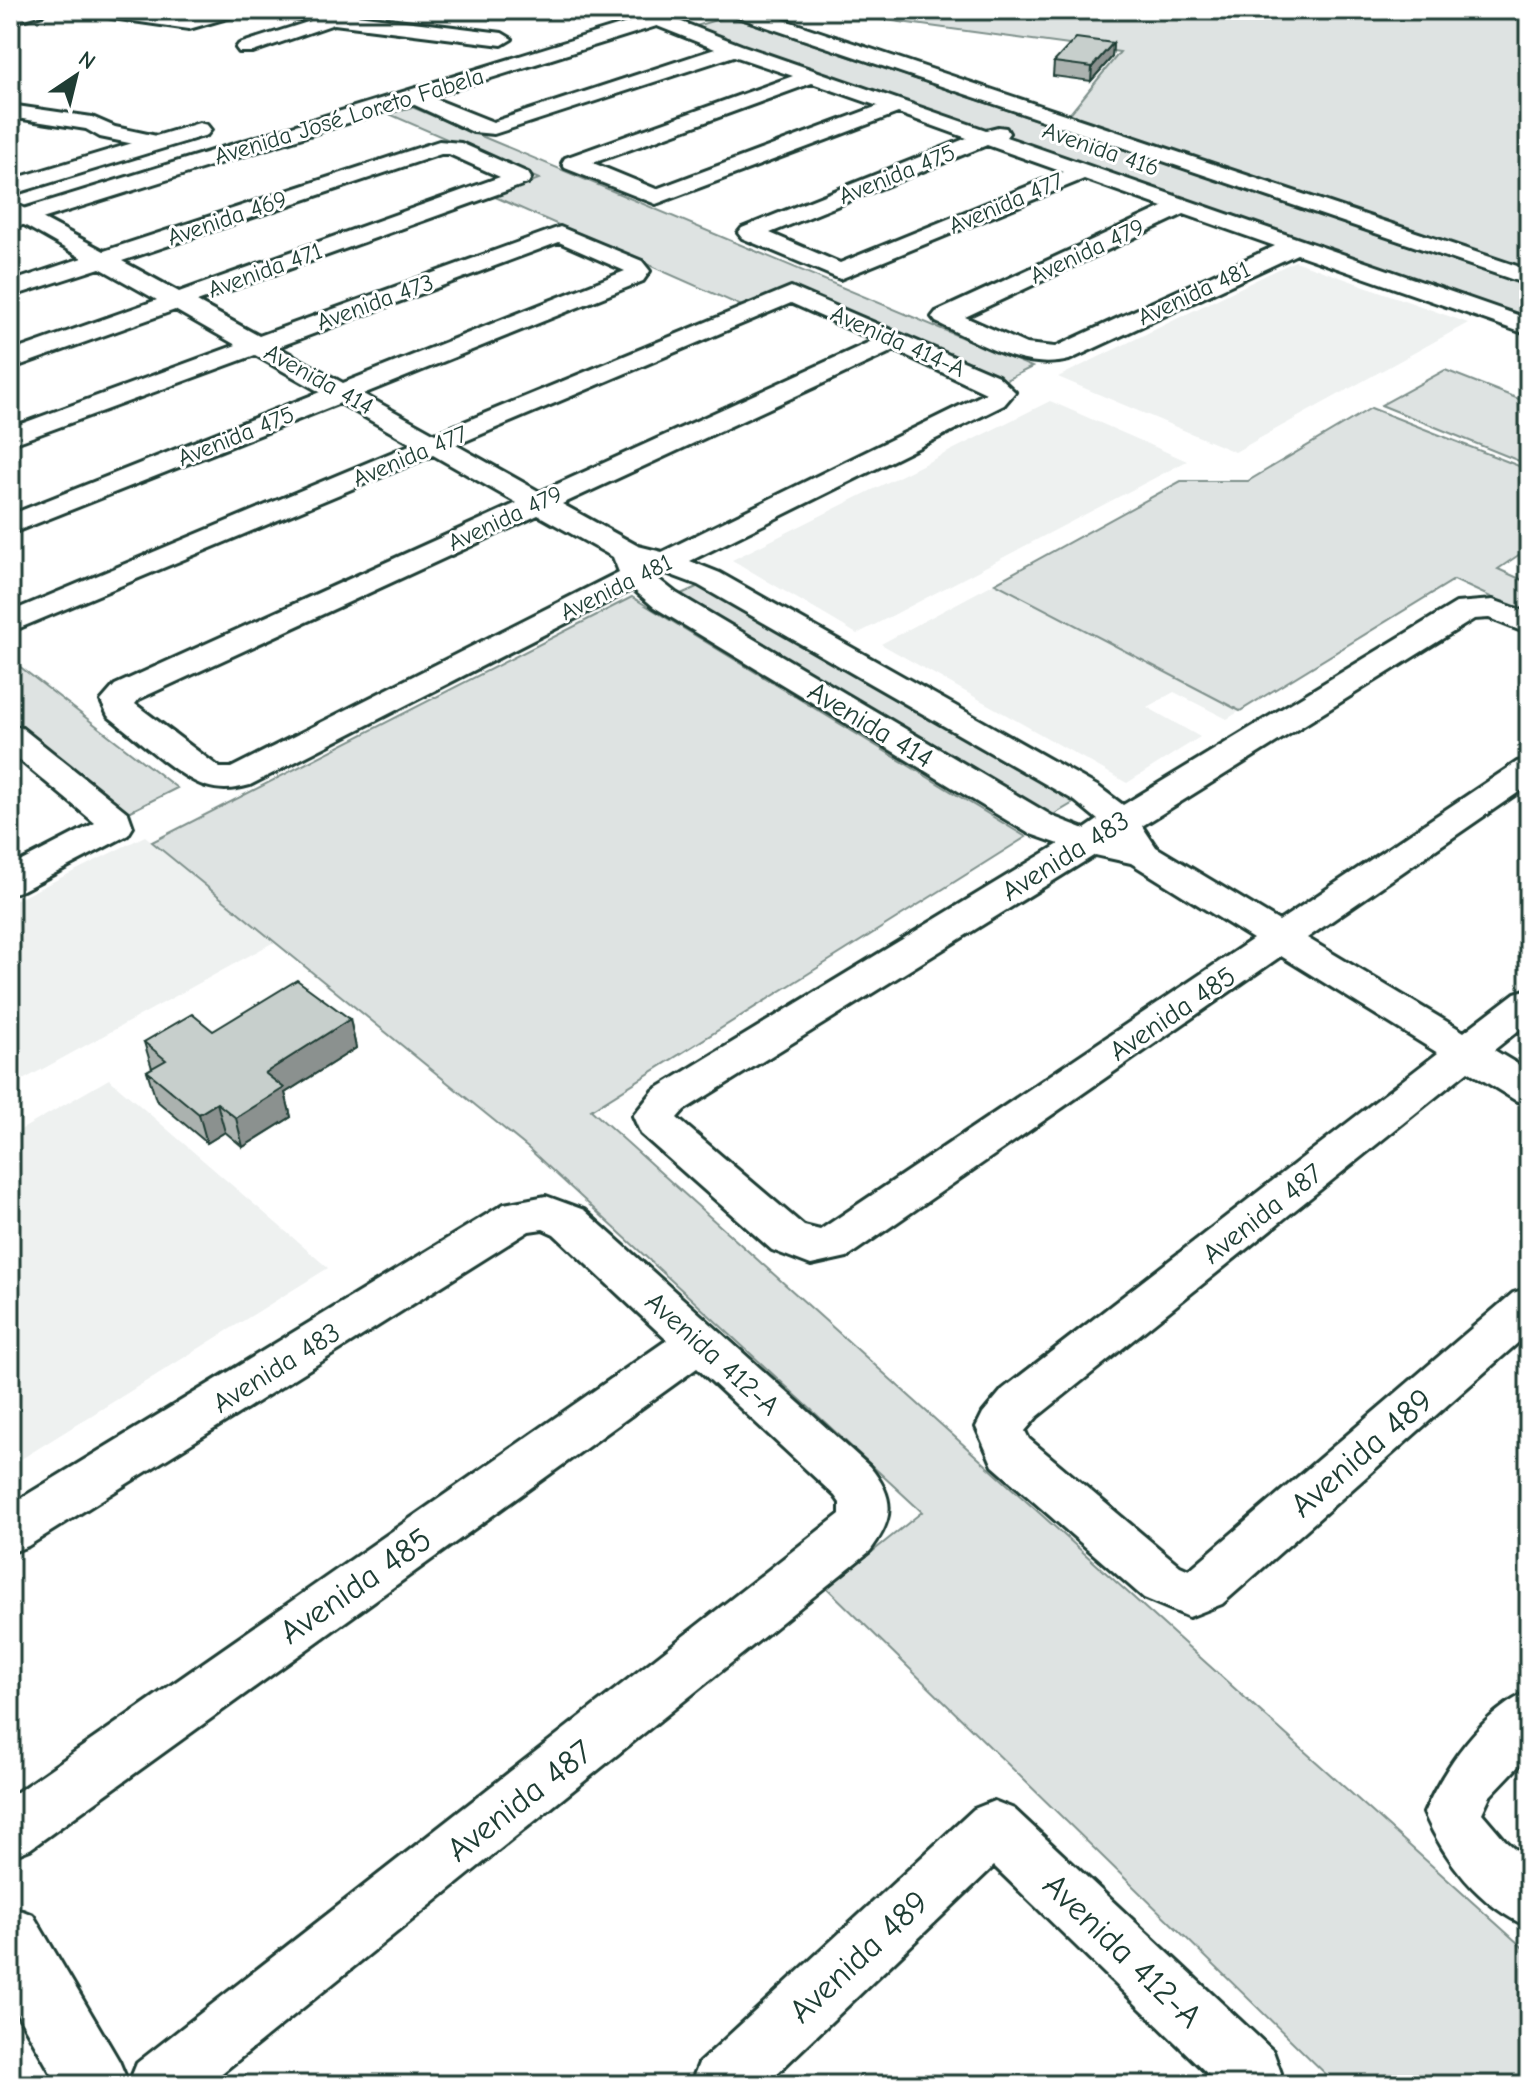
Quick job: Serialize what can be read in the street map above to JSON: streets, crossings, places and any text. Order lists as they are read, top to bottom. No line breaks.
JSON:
{"streets":{"main road":["Avenida José Loreto Fabela"],"street":["Avenida 416","Avenida 475","Avenida 477","Avenida 469","Avenida 479","Avenida 471","Avenida 481","Avenida 473","Avenida 414-A","Avenida 414","Avenida 483","Avenida 485","Avenida 487","Avenida 412-A","Avenida 489"]},"crossings":[["Avenida José Loreto Fabela","Avenida 416"],["Avenida José Loreto Fabela","Avenida 414"],["Avenida 416","Avenida 475"],["Avenida 416","Avenida 477"],["Avenida 416","Avenida 479"],["Avenida 416","Avenida 481"],["Avenida 475","Avenida 473"],["Avenida 475","Avenida 414-A"],["Avenida 475","Avenida 414"],["Avenida 477","Avenida 414-A"],["Avenida 477","Avenida 414"],["Avenida 469","Avenida 471"],["Avenida 469","Avenida 414"],["Avenida 479","Avenida 481"],["Avenida 479","Avenida 414-A"],["Avenida 479","Avenida 414"],["Avenida 471","Avenida 414"],["Avenida 481","Avenida 414-A"],["Avenida 481","Avenida 414"],["Avenida 473","Avenida 414"],["Avenida 414","Avenida 483"],["Avenida 414","Avenida 485"],["Avenida 414","Avenida 487"],["Avenida 483","Avenida 485"],["Avenida 483","Avenida 412-A"],["Avenida 485","Avenida 412-A"],["Avenida 487","Avenida 412-A"],["Avenida 487","Avenida 489"],["Avenida 412-A","Avenida 489"]],"north":"top right"}
